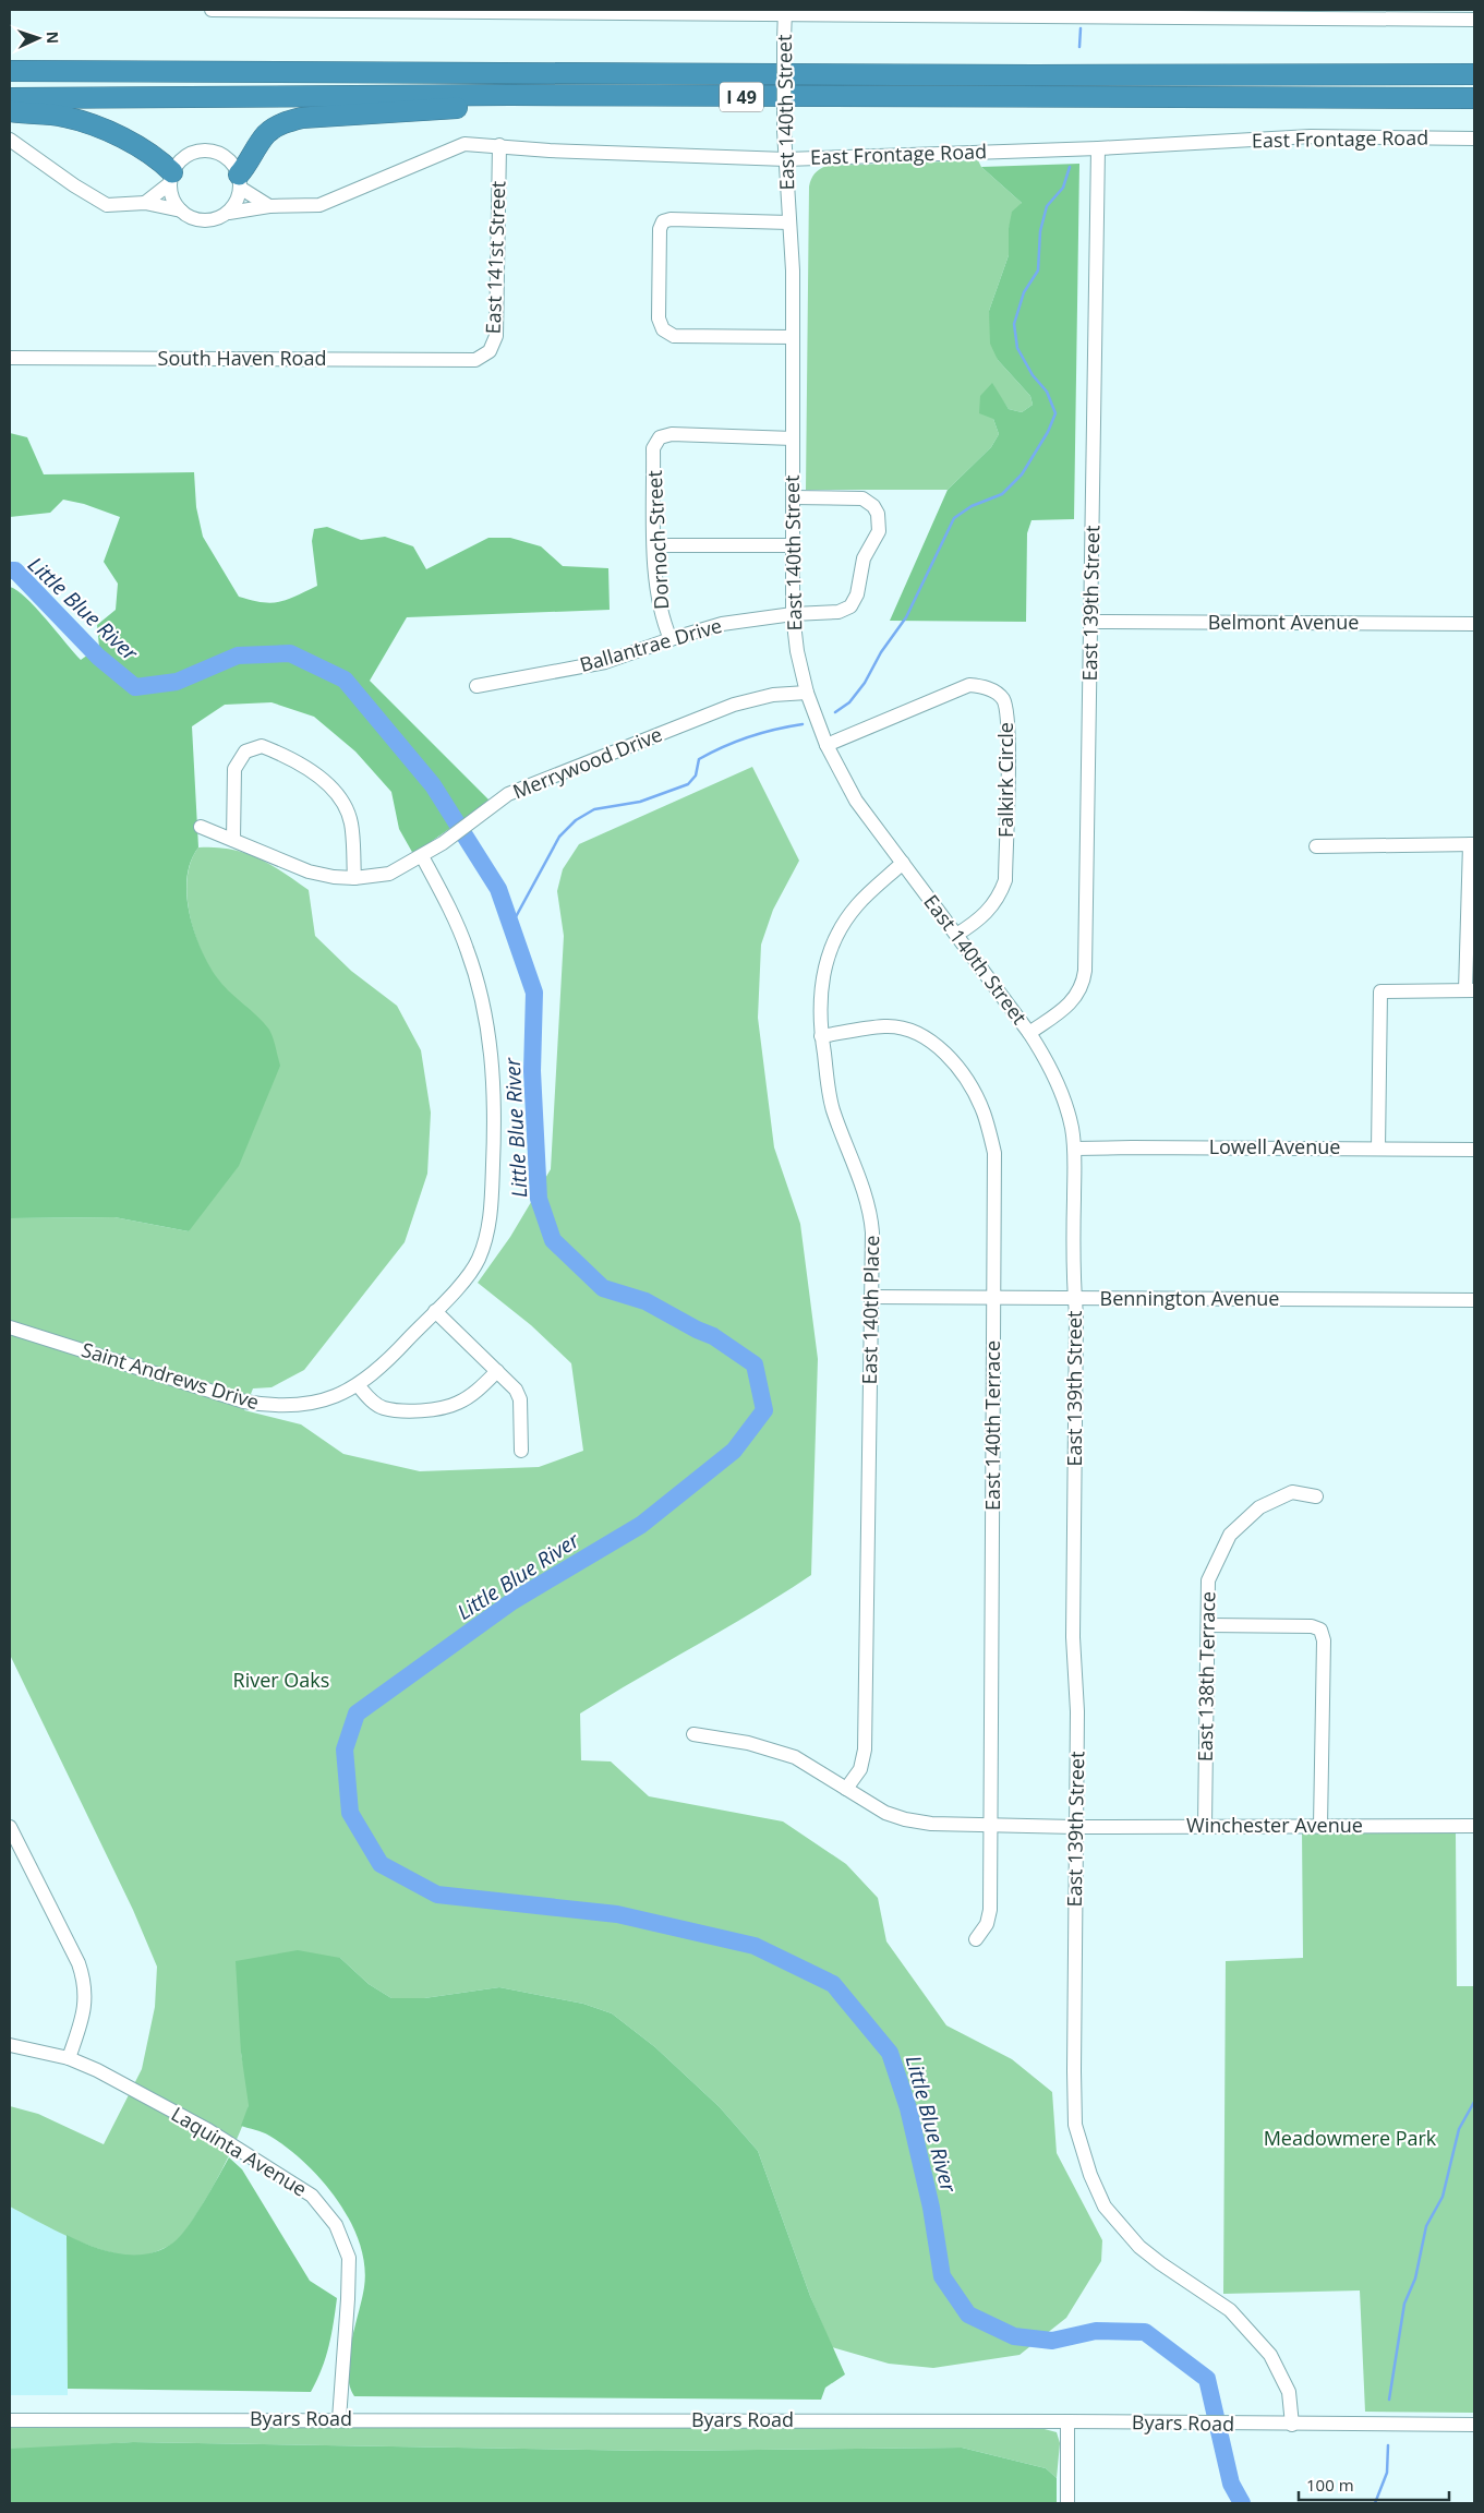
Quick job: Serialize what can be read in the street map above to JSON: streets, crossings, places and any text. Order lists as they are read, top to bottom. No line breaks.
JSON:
{"streets":{"highway":["I 49"],"street":["East 140th Street","East Frontage Road","East 141st Street","South Haven Road","Dornoch Street","East 139th Street","Belmont Avenue","Ballantrae Drive","Merrywood Drive","Falkirk Circle","Lowell Avenue","Bennington Avenue","East 140th Place","Saint Andrews Drive","East 140th Terrace","East 138th Terrace","Winchester Avenue","Laquinta Avenue","Byars Road"]},"crossings":[["East 140th Street","East Frontage Road"],["East 140th Street","Dornoch Street"],["East 140th Street","East 139th Street"],["East 140th Street","Ballantrae Drive"],["East 140th Street","Merrywood Drive"],["East 140th Street","Falkirk Circle"],["East 140th Street","Lowell Avenue"],["East 140th Street","East 140th Place"],["East Frontage Road","East 141st Street"],["East Frontage Road","East 139th Street"],["East 141st Street","South Haven Road"],["Dornoch Street","Ballantrae Drive"],["East 139th Street","Belmont Avenue"],["East 139th Street","Lowell Avenue"],["East 139th Street","Bennington Avenue"],["East 139th Street","Winchester Avenue"],["East 139th Street","Byars Road"],["Merrywood Drive","Saint Andrews Drive"],["Bennington Avenue","East 140th Place"],["Bennington Avenue","East 140th Terrace"],["East 140th Place","East 140th Terrace"],["East 140th Place","Winchester Avenue"],["East 140th Terrace","Winchester Avenue"],["East 138th Terrace","Winchester Avenue"],["Laquinta Avenue","Byars Road"]],"water":["Little Blue River"],"parks":["River Oaks","Meadowmere Park"],"scale_bar":"100 m","north":"right"}
